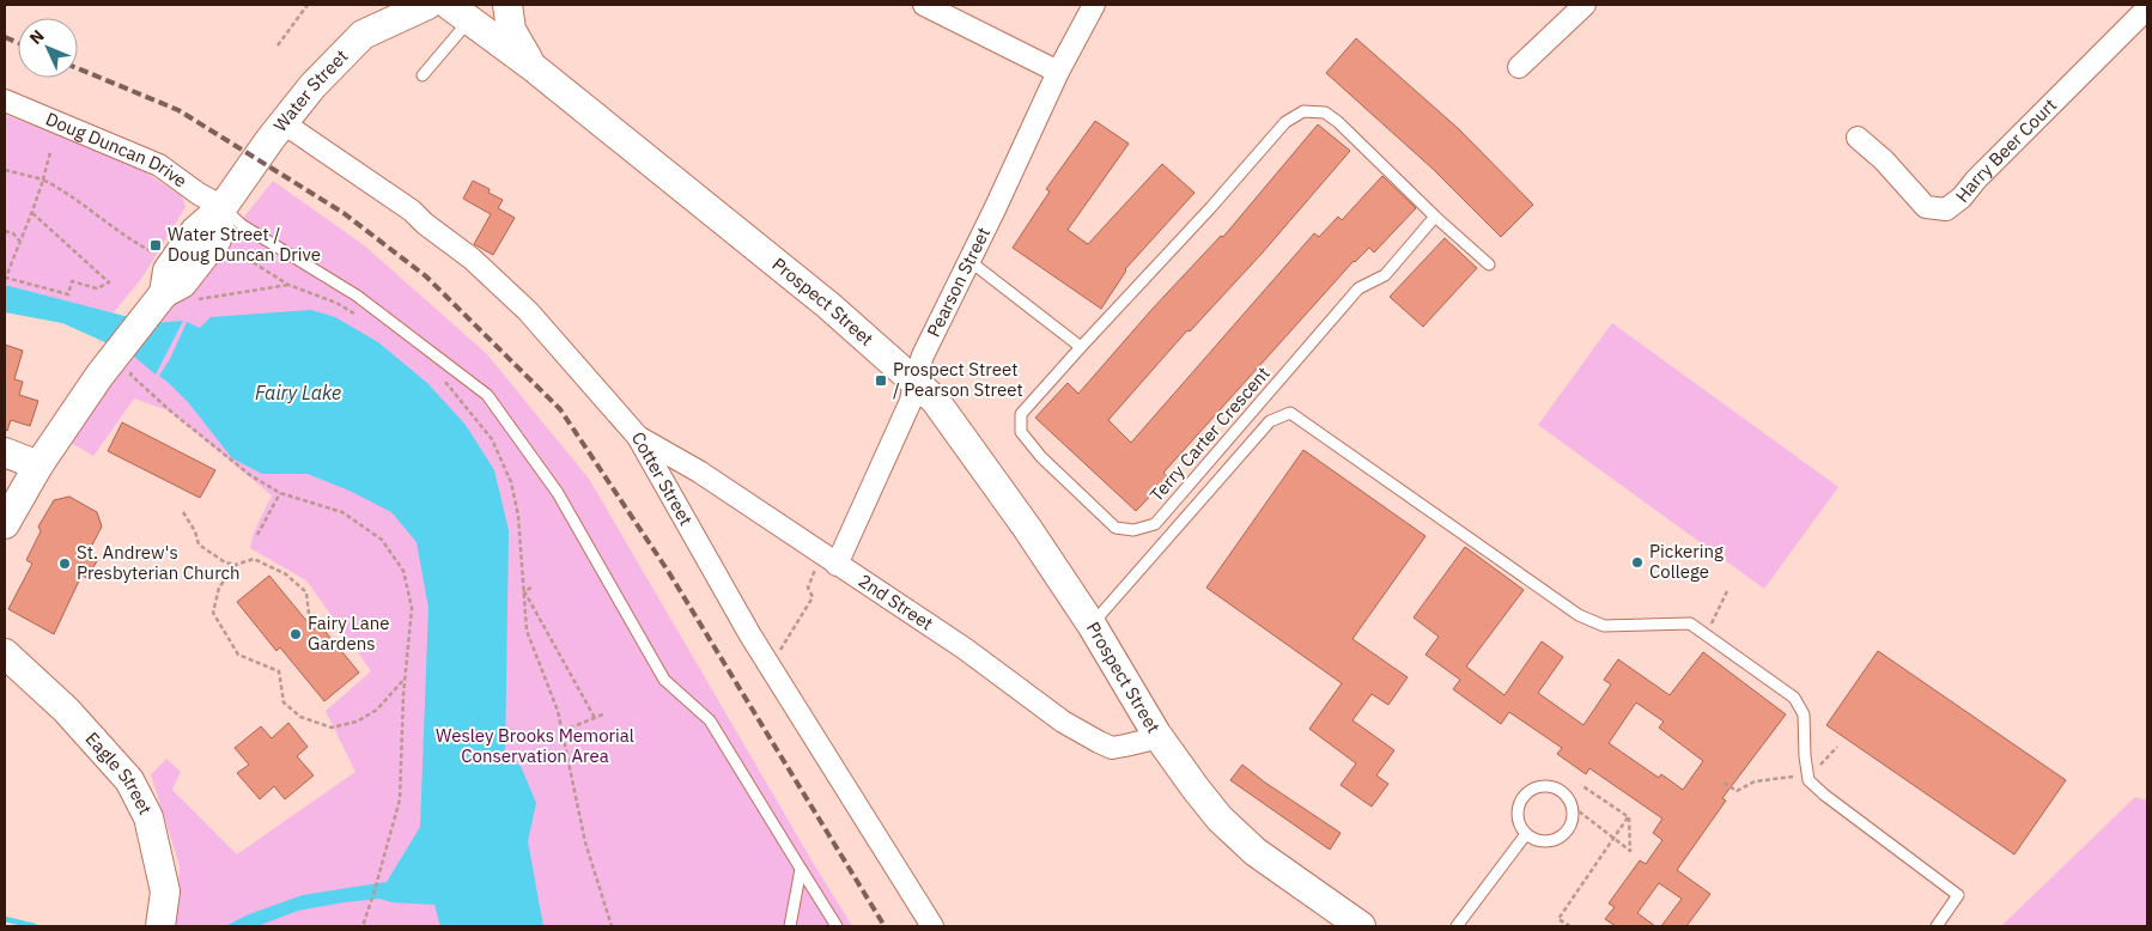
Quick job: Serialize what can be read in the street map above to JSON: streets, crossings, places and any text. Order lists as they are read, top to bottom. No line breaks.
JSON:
{"streets":{"main road":["Water Street","Prospect Street","Eagle Street"],"street":["Harry Beer Court","Doug Duncan Drive","Pearson Street","Cotter Street","2nd Street"],"lane":["Terry Carter Crescent"]},"crossings":[["Water Street","Doug Duncan Drive"],["Water Street","Cotter Street"],["Pearson Street","Prospect Street"],["Pearson Street","2nd Street"],["Prospect Street","2nd Street"],["Cotter Street","2nd Street"]],"water":["Fairy Lake"],"parks":["Wesley Brooks Memorial Conservation Area"],"places":{"transit":["Water Street / Doug Duncan Drive","Prospect Street / Pearson Street"],"other":["Pickering College","St. Andrew's Presbyterian Church","Fairy Lane Gardens"]},"north":"top left"}
